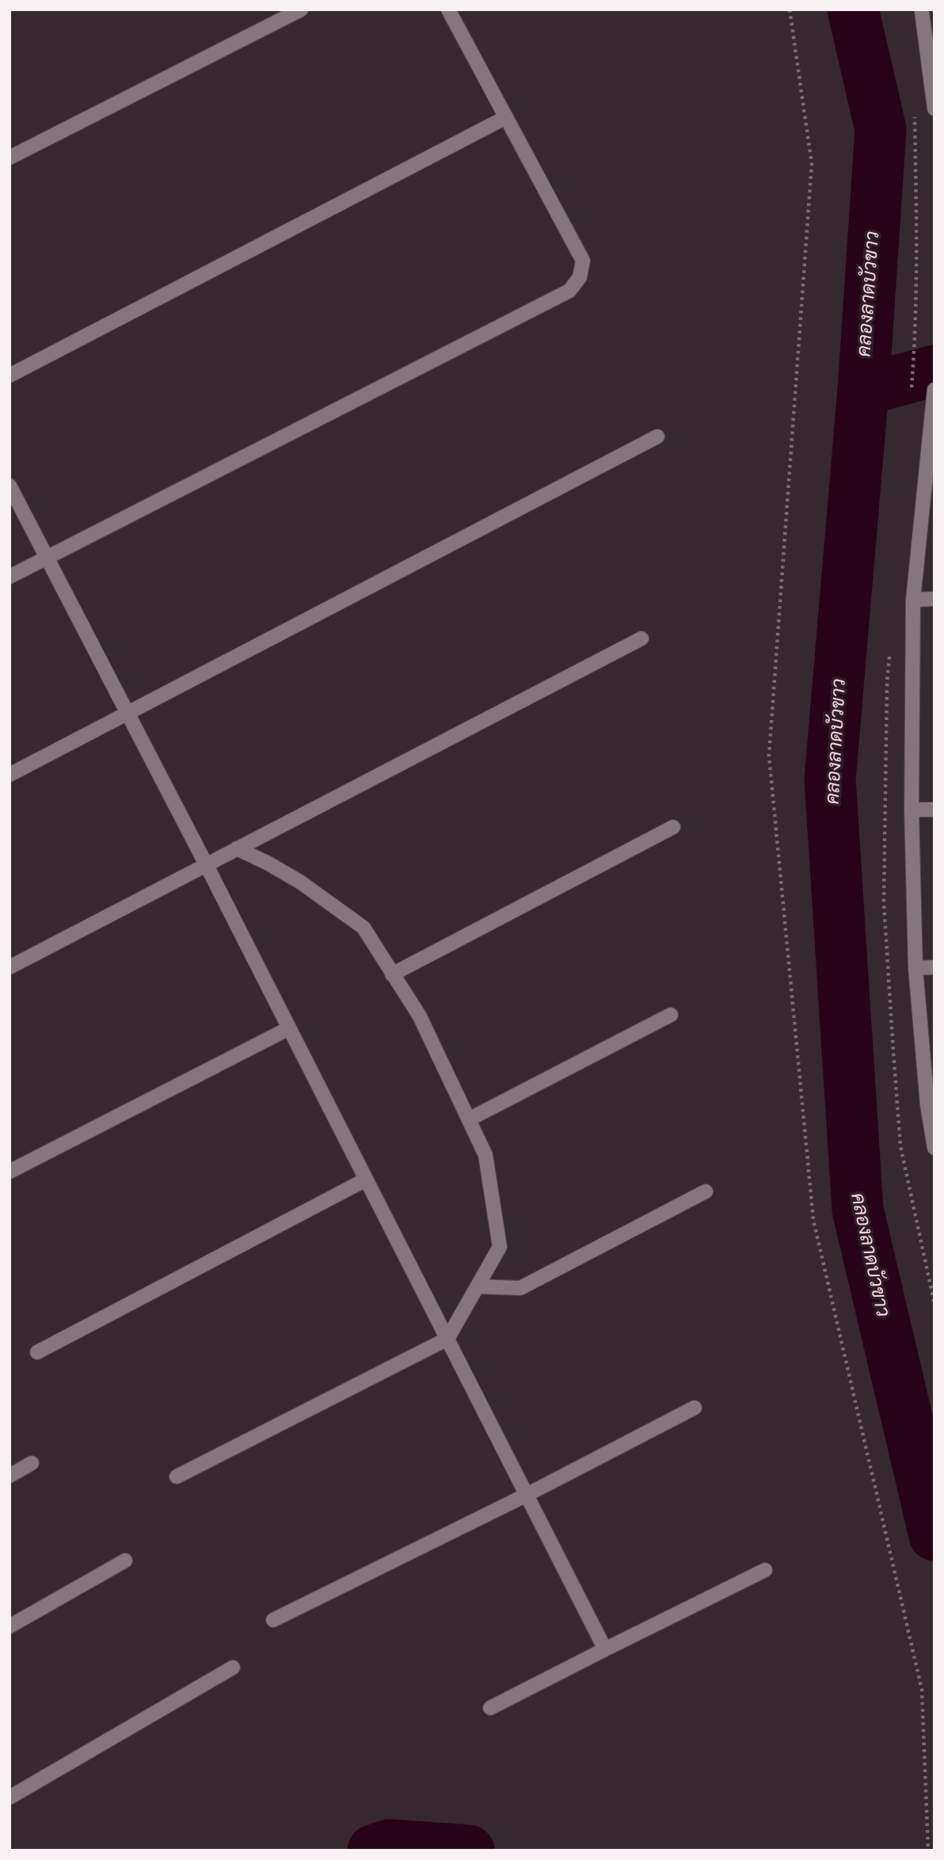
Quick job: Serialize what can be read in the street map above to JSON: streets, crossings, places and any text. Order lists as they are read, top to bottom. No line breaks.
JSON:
{"water":["คลองลาดบัวขาว"]}
